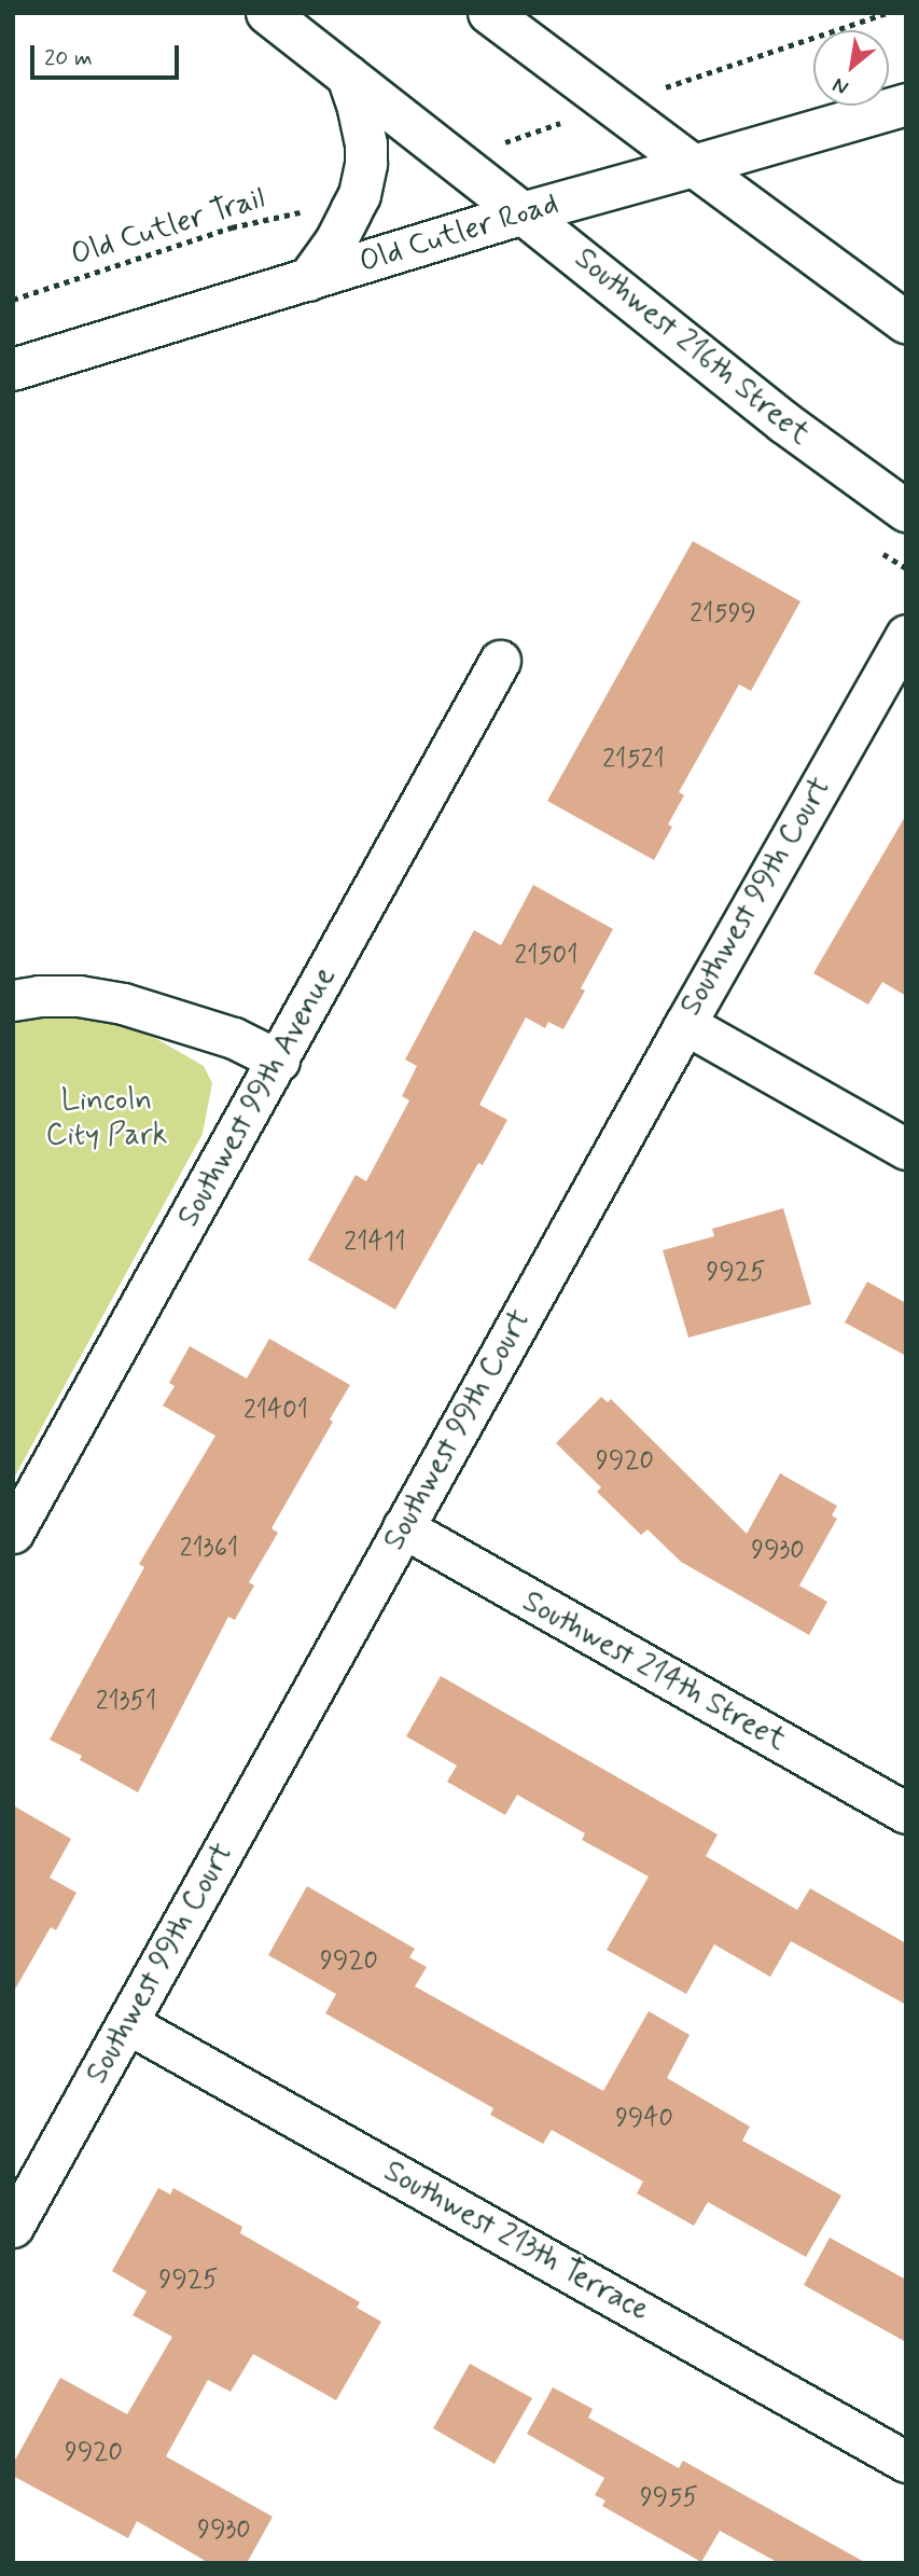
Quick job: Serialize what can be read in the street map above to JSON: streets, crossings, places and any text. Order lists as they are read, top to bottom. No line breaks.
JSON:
{"streets":{"main road":["Old Cutler Road","Southwest 216th Street"],"street":["Southwest 99th Court","Southwest 99th Avenue","Southwest 214th Street","Southwest 213th Terrace"],"path":["Old Cutler Trail"]},"crossings":[["Old Cutler Road","Southwest 216th Street"],["Southwest 99th Court","Southwest 214th Street"],["Southwest 99th Court","Southwest 213th Terrace"]],"parks":["Lincoln City Park"],"house_numbers":["21599","21521","21501","21411","9925","21401","9920","21361","9930","21351","9920","9940","9925","9920","9955","9930"],"scale_bar":"20 m","north":"bottom left"}
